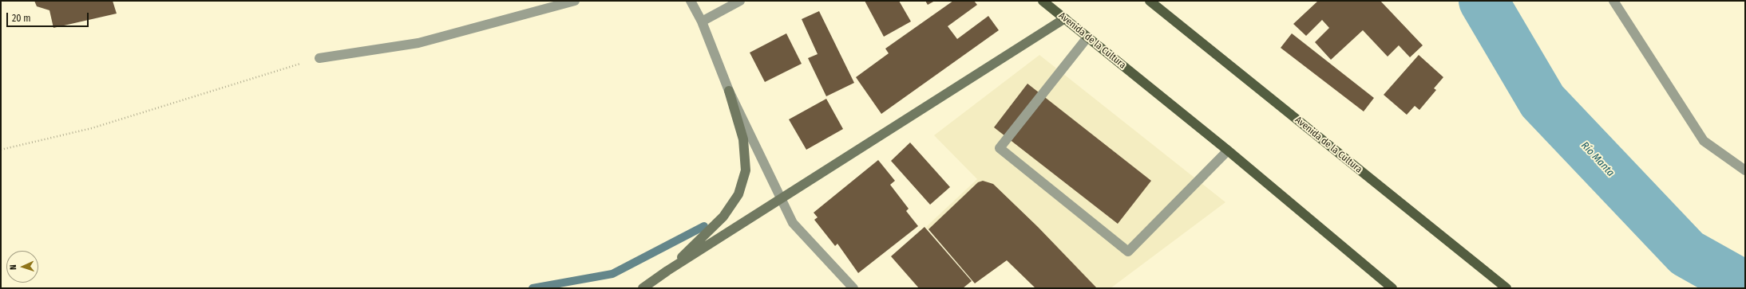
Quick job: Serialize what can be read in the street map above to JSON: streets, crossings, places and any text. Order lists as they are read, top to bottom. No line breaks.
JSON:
{"streets":{"main road":["Avenida de la Cultura"]},"water":["Río Manta"],"scale_bar":"20 m","north":"left"}
